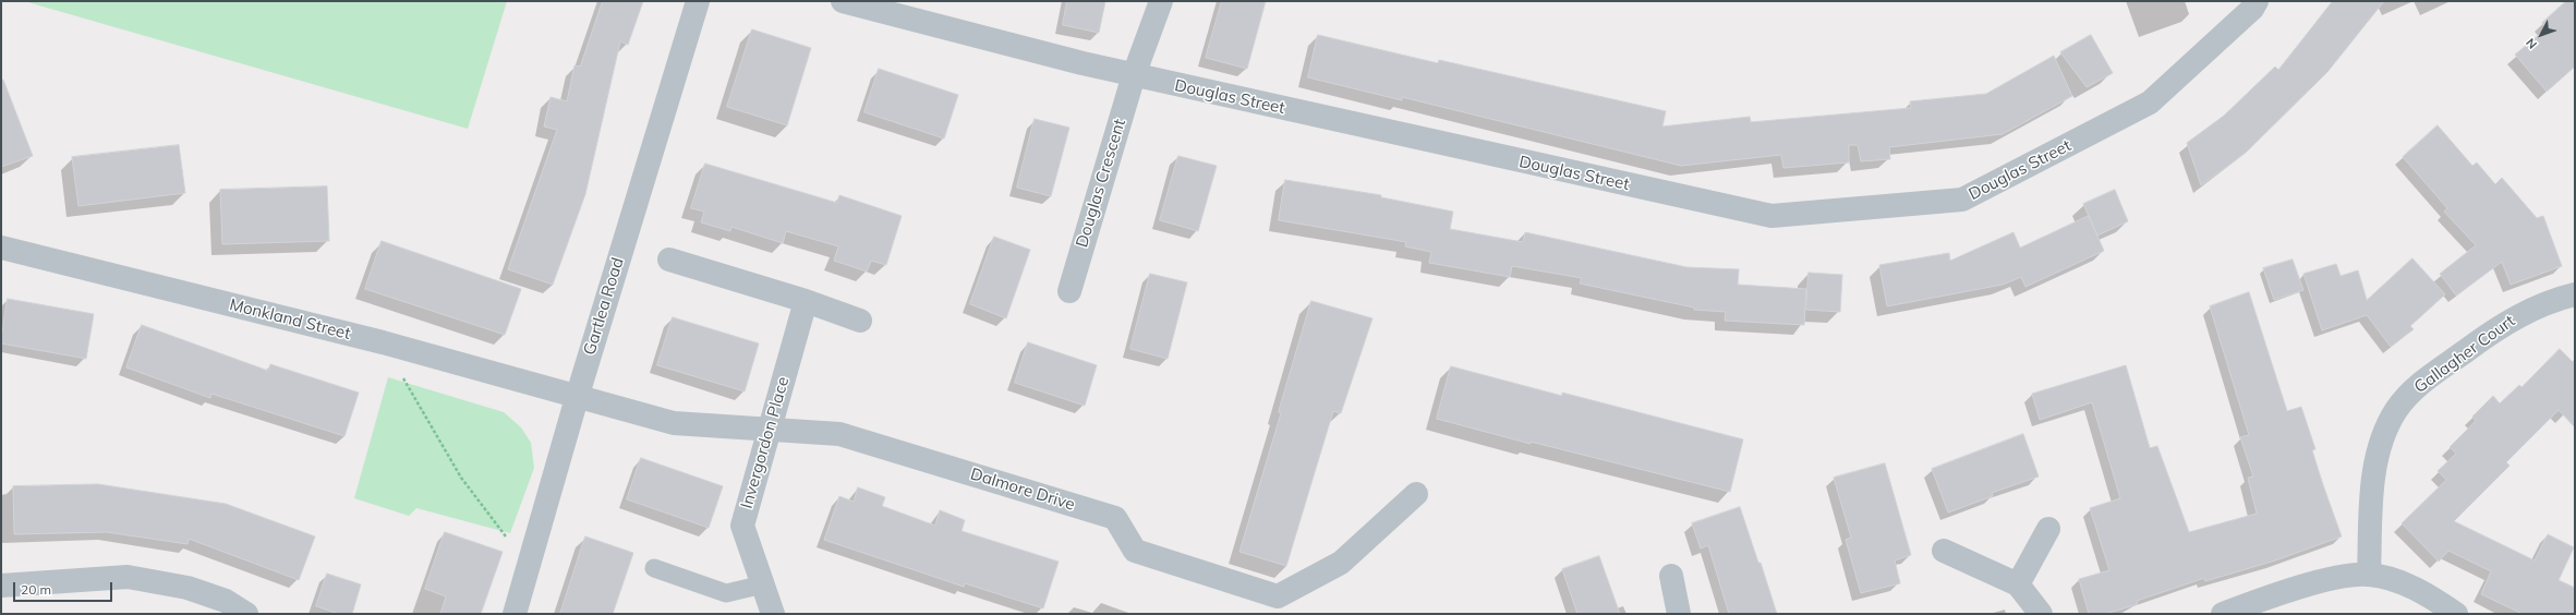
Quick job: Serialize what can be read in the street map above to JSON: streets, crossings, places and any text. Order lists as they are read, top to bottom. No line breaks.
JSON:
{"streets":{"street":["Douglas Street","Douglas Crescent","Gartlea Road","Monkland Street","Gallagher Court","Invergordon Place","Dalmore Drive"]},"crossings":[["Douglas Street","Douglas Crescent"],["Gartlea Road","Monkland Street"],["Gartlea Road","Dalmore Drive"],["Monkland Street","Dalmore Drive"],["Invergordon Place","Dalmore Drive"]],"scale_bar":"20 m","north":"bottom left"}
